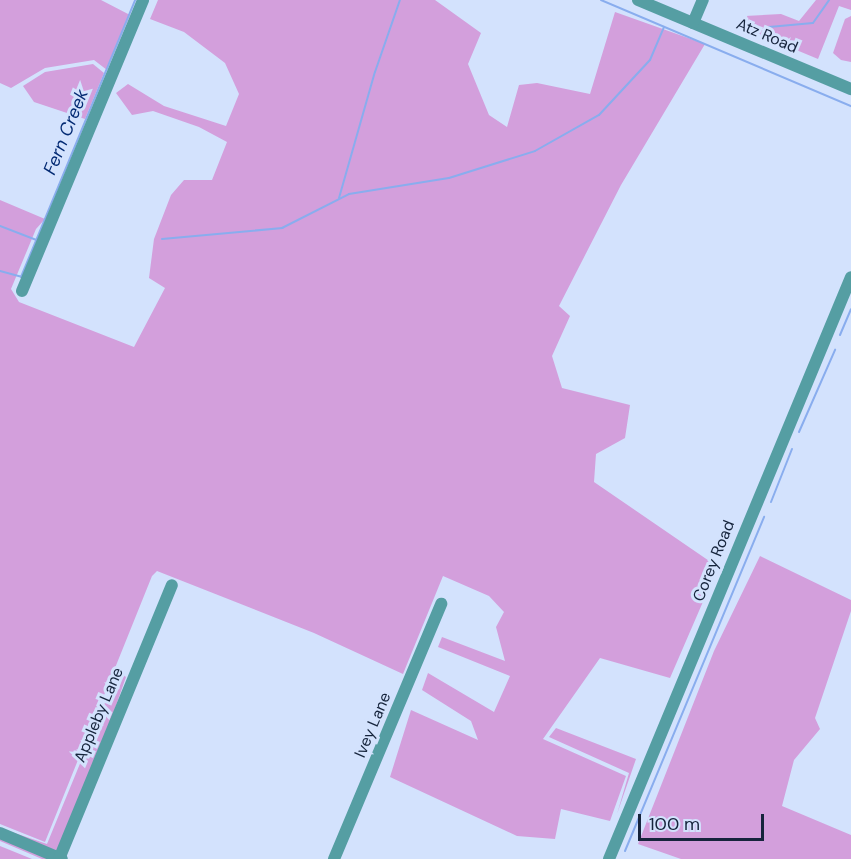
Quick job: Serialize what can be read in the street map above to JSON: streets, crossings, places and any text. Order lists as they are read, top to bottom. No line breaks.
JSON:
{"streets":{"street":["Atz Road","Corey Road","Appleby Lane","Ivey Lane"]},"water":["Fern Creek"],"scale_bar":"100 m"}
